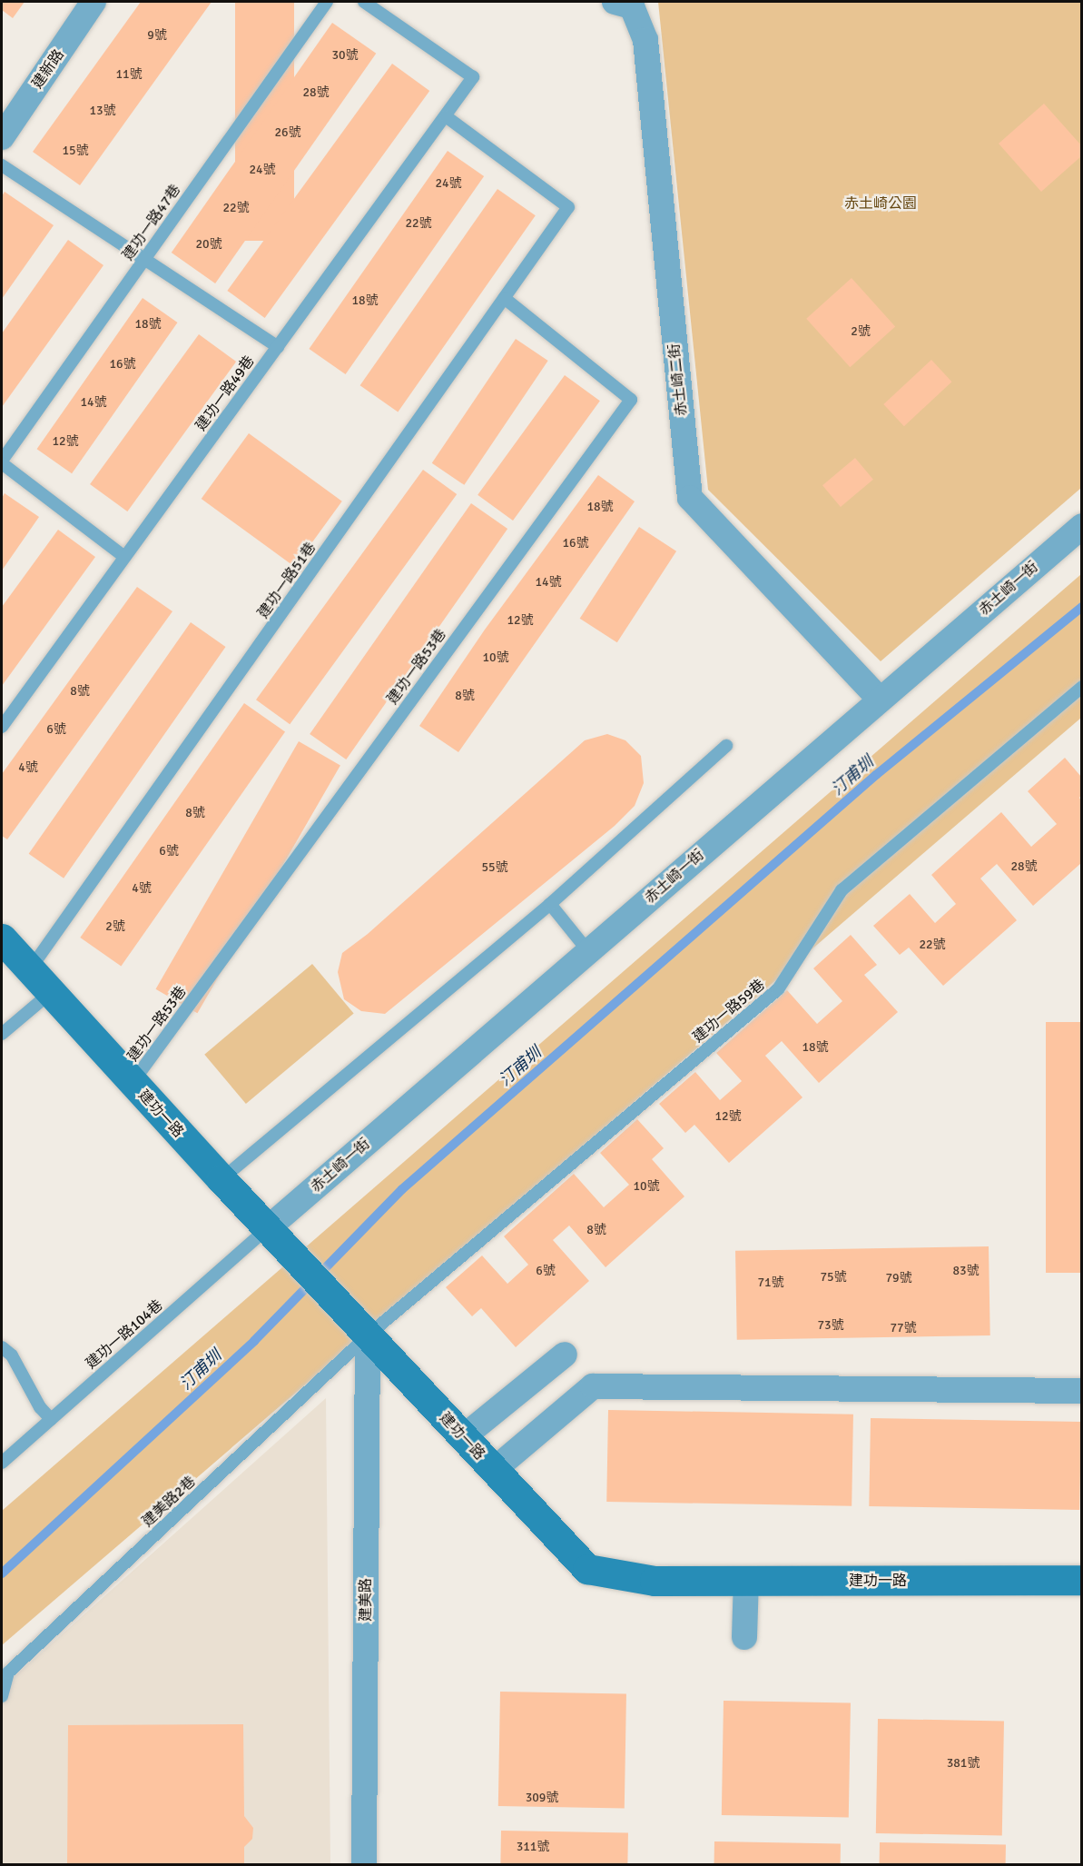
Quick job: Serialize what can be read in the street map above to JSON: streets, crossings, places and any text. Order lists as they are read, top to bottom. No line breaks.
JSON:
{"streets":{"street":["建新路","赤土崎二街","赤土崎一街","建功一路","建美路"],"lane":["建功一路47巷","建功一路49巷","建功一路51巷","建功一路53巷","建功一路59巷","建功一路104巷","建美路2巷"]},"crossings":[["赤土崎二街","赤土崎一街"],["建功一路49巷","建功一路51巷"],["建功一路51巷","建功一路53巷"],["建功一路51巷","建功一路"],["赤土崎一街","建功一路"],["赤土崎一街","建功一路104巷"],["建功一路53巷","建功一路"],["建功一路59巷","建功一路"],["建功一路59巷","建美路2巷"],["建功一路59巷","建美路"],["建功一路","建功一路104巷"],["建功一路","建美路2巷"],["建功一路","建美路"],["建美路2巷","建美路"]],"water":["汀甫圳"],"parks":["赤土崎公園"],"house_numbers":["9號","30號","11號","28號","13號","26號","15號","24號","24號","22號","22號","20號","18號","18號","2號","16號","14號","12號","18號","16號","14號","12號","10號","8號","8號","6號","4號","8號","6號","28號","55號","4號","2號","22號","18號","12號","10號","8號","6號","83號","75號","79號","71號","73號","77號","381號","309號","311號"]}
